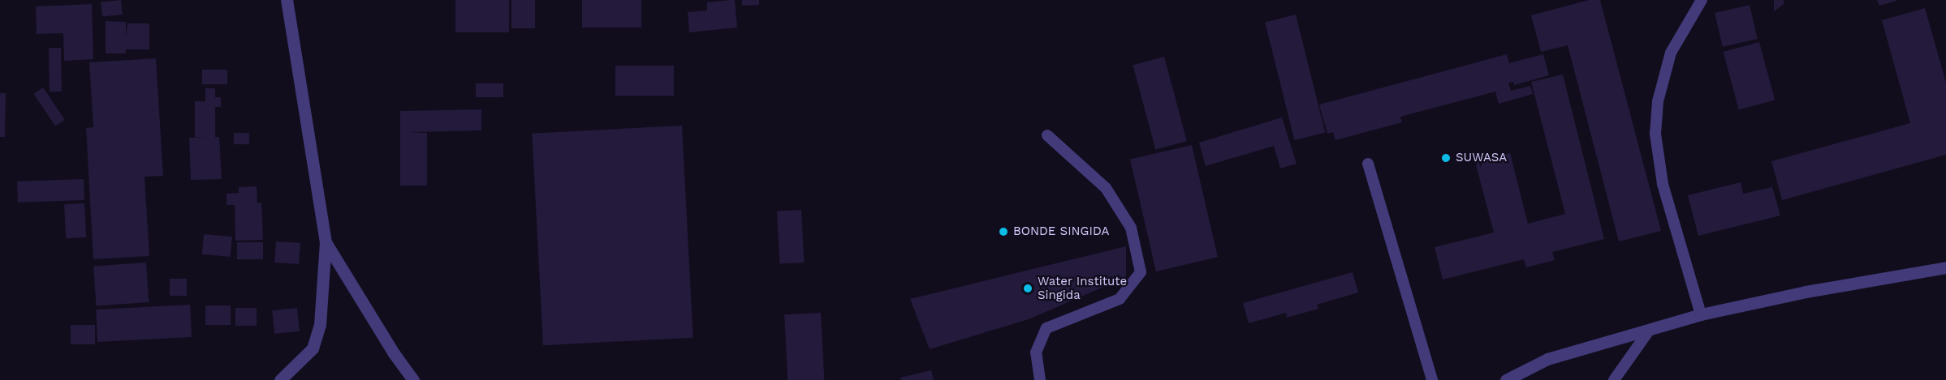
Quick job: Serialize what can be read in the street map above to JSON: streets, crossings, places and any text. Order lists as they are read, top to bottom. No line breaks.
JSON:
{"places":["SUWASA","BONDE SINGIDA","Water Institute Singida"]}
